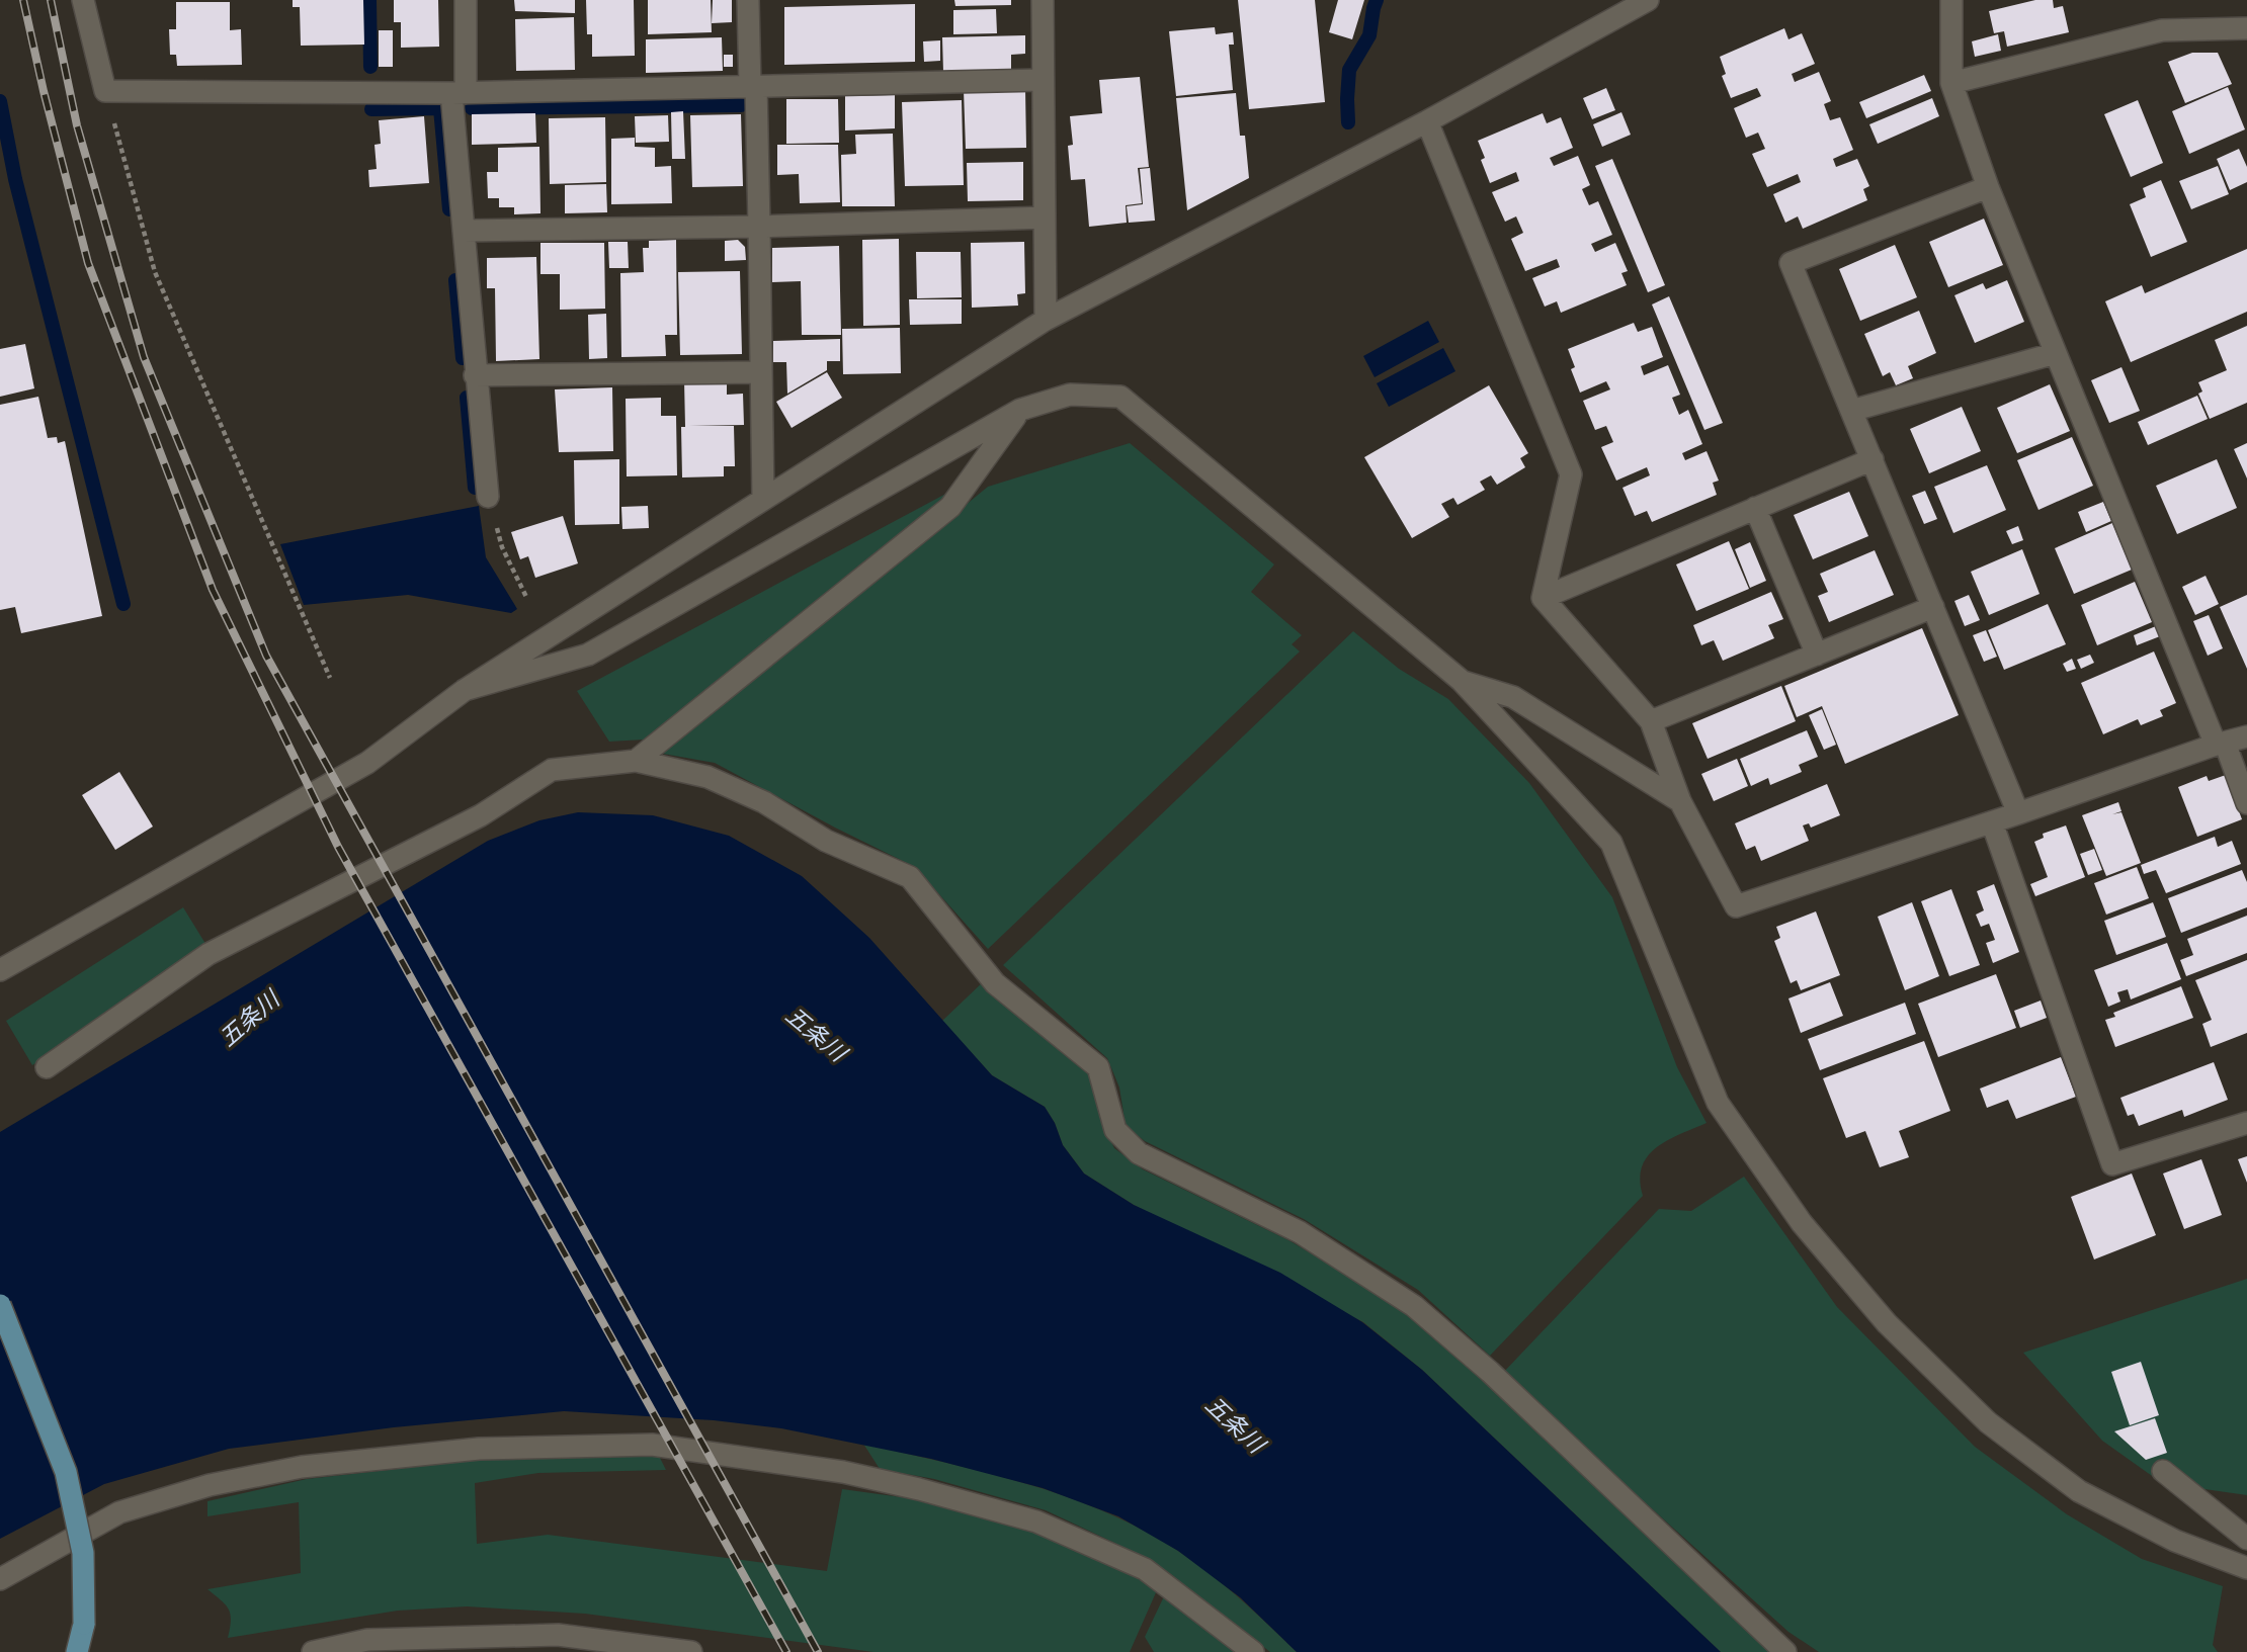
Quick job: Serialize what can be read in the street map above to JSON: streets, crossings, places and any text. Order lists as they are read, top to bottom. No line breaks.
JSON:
{"water":["五条川"]}
